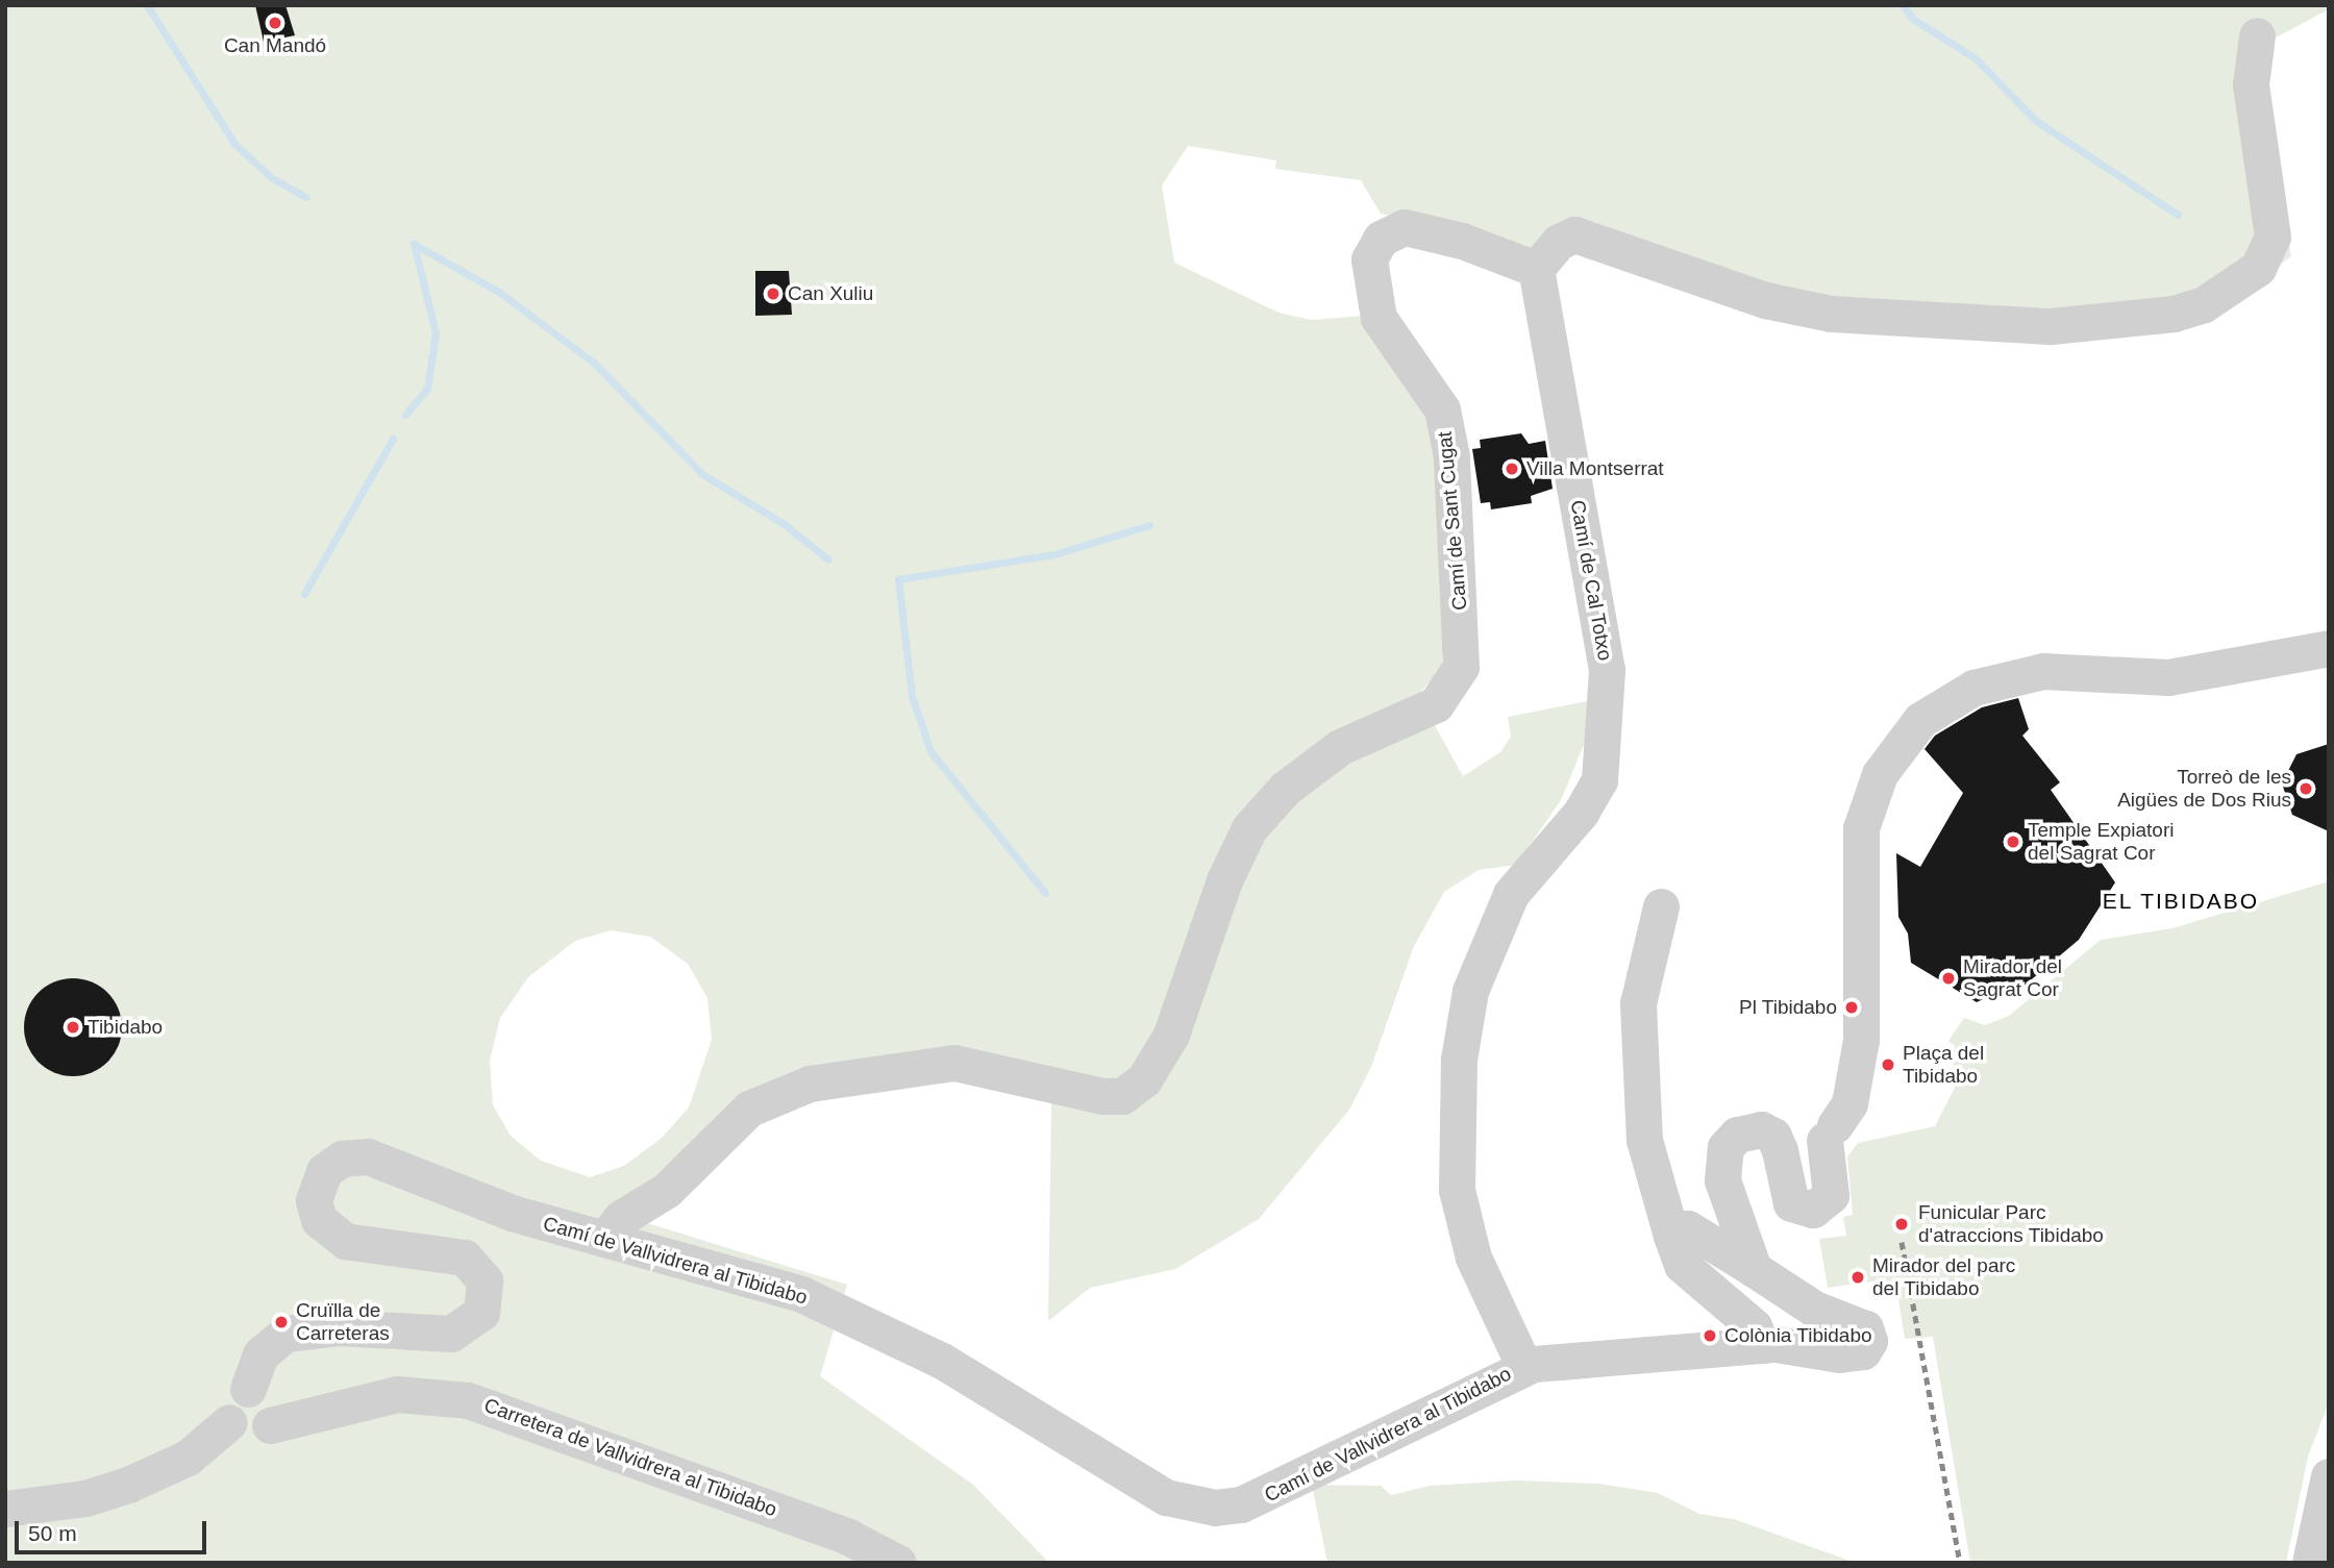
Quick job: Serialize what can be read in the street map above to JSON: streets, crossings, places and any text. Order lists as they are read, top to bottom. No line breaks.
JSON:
{"streets":{"street":["Camí de Sant Cugat","Camí de Cal Totxo","Camí de Vallvidrera al Tibidabo","Carretera de Vallvidrera al Tibidabo"]},"crossings":[["Camí de Sant Cugat","Camí de Cal Totxo"],["Camí de Sant Cugat","Camí de Vallvidrera al Tibidabo"],["Camí de Cal Totxo","Camí de Vallvidrera al Tibidabo"],["Camí de Vallvidrera al Tibidabo","Carretera de Vallvidrera al Tibidabo"]],"districts":["EL TIBIDABO"],"places":["Can Mandó","Can Xuliu","Villa Montserrat","Torreò de les Aigües de Dos Rius","Temple Expiatori del Sagrat Cor","Mirador del Sagrat Cor","Pl Tibidabo","Tibidabo","Plaça del Tibidabo","Funicular Parc d'atraccions Tibidabo","Mirador del parc del Tibidabo","Cruïlla de Carreteras","Colònia Tibidabo"],"scale_bar":"50 m"}
